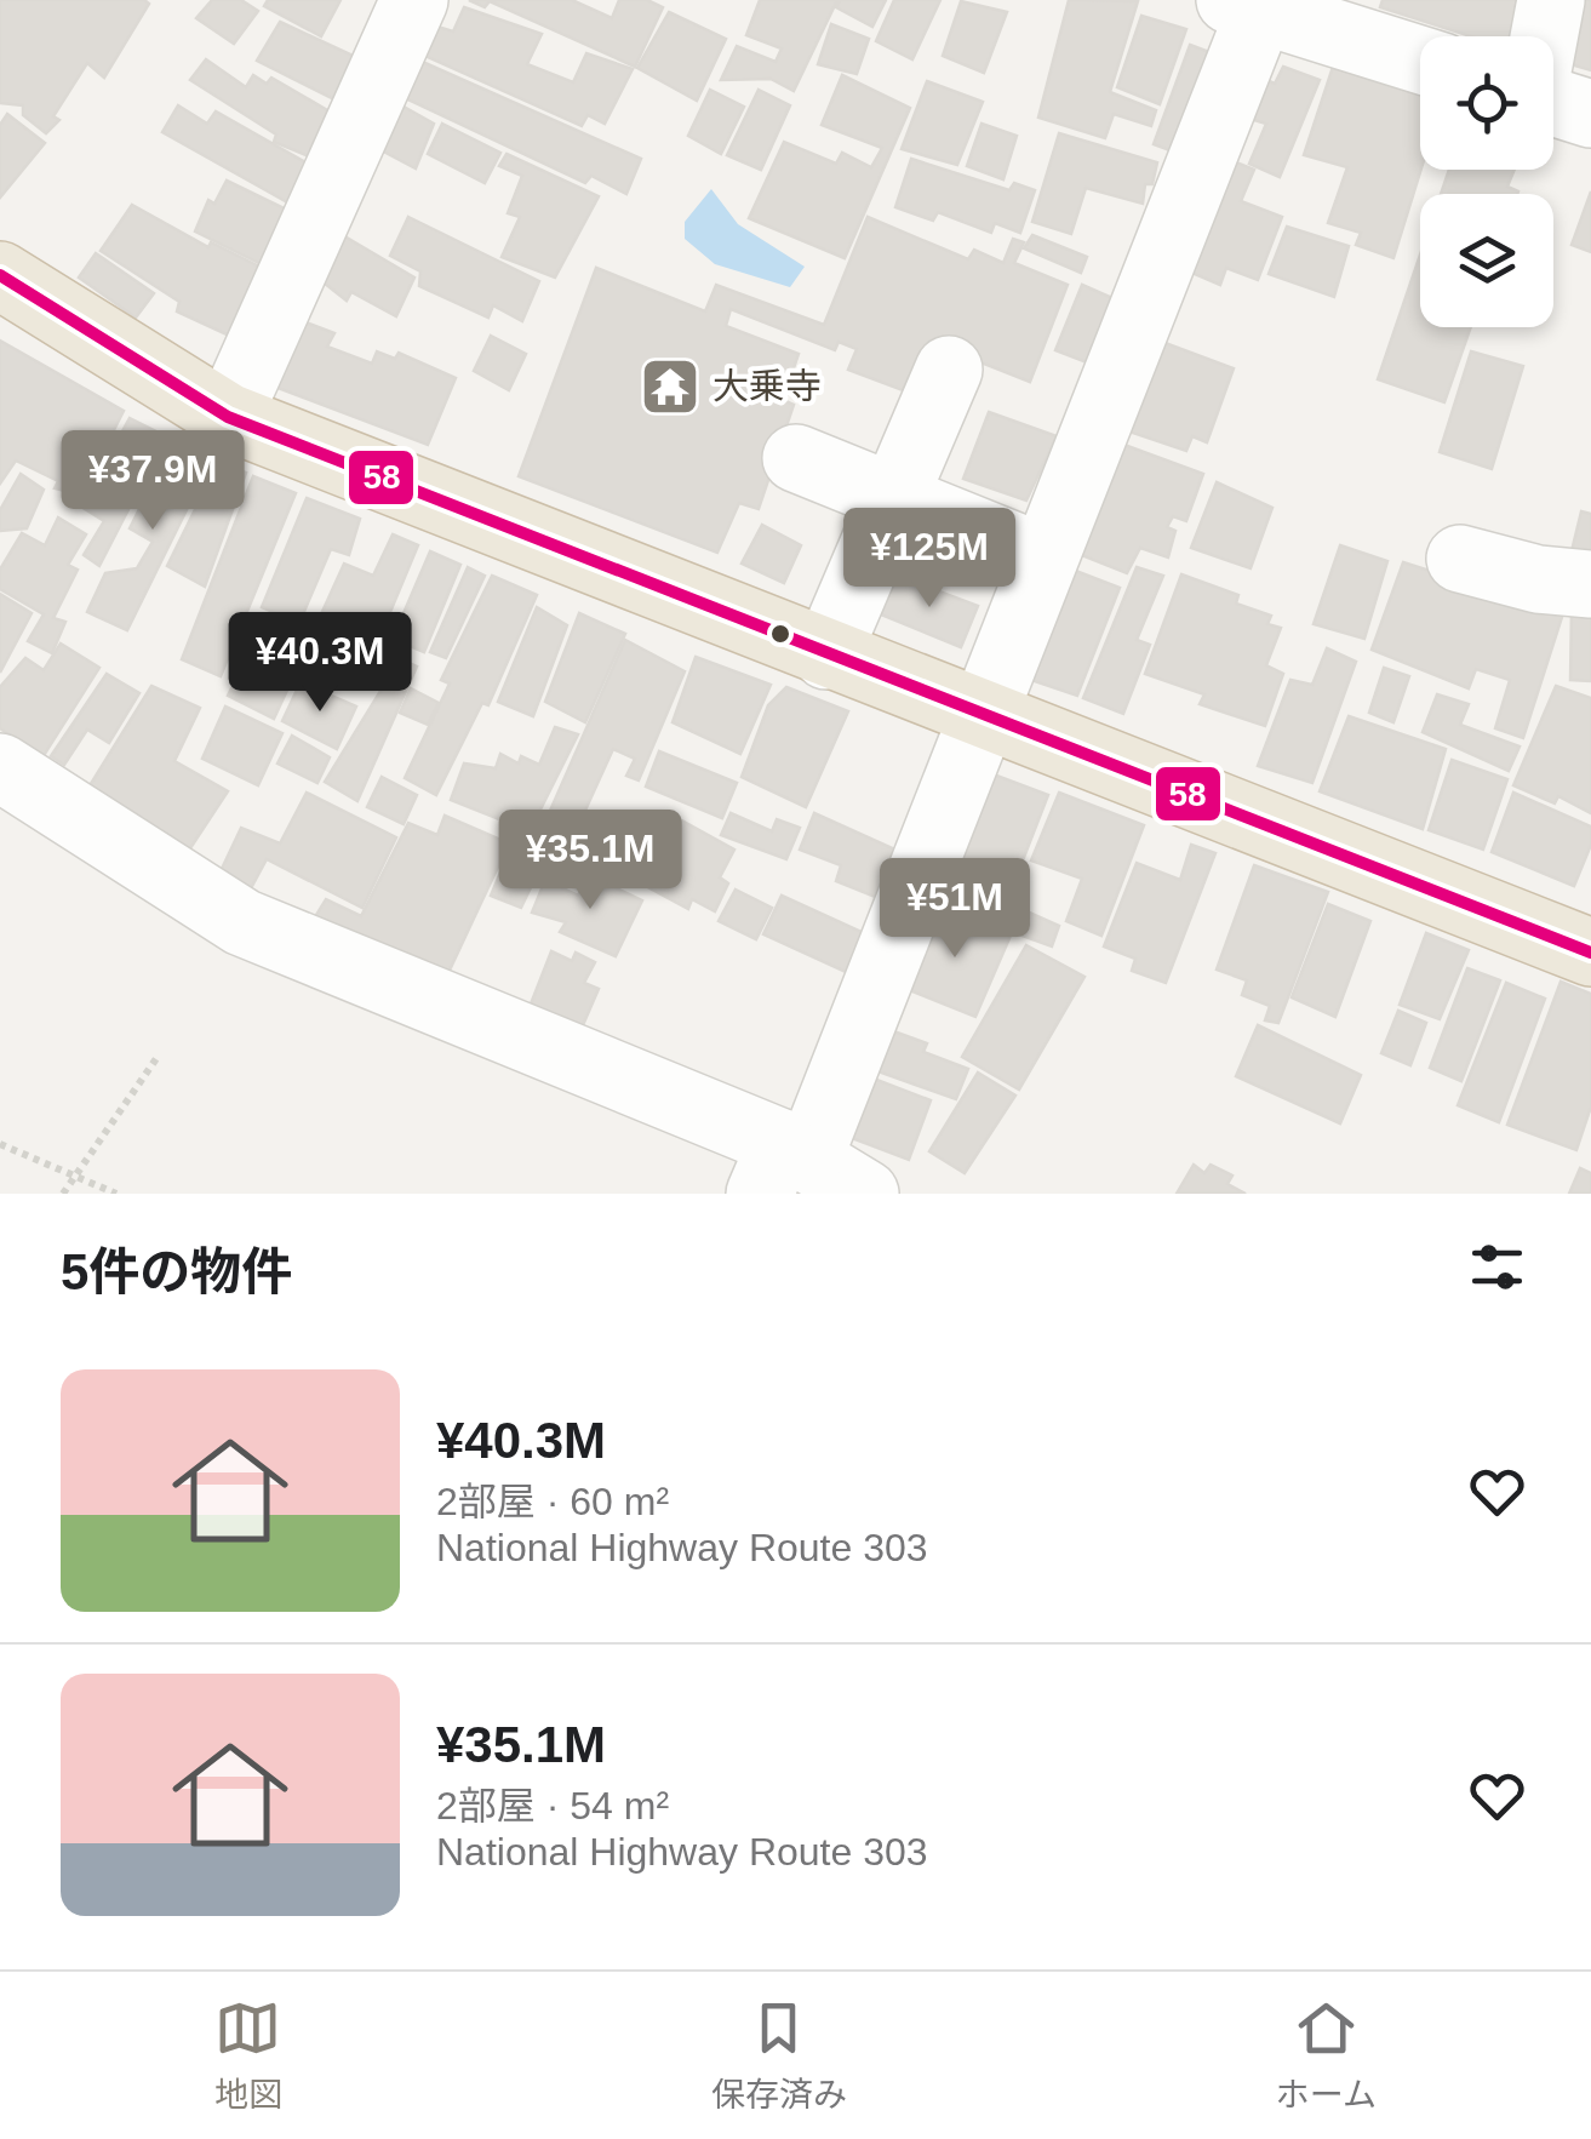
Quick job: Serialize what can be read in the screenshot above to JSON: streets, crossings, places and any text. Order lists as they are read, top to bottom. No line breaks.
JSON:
{"places":{"temple":["大乗寺"]},"lines":["transit line 58"],"page":{"price":["¥37.9M","¥125M","¥40.3M","¥35.1M","¥51M"],"heading":"5件の物件","list":[{"name":"¥40.3M","note":"2部屋 · 60 m² · National Highway Route 303"},{"name":"¥35.1M","note":"2部屋 · 54 m² · National Highway Route 303"}],"tabs":["地図","保存済み","ホーム"]}}
